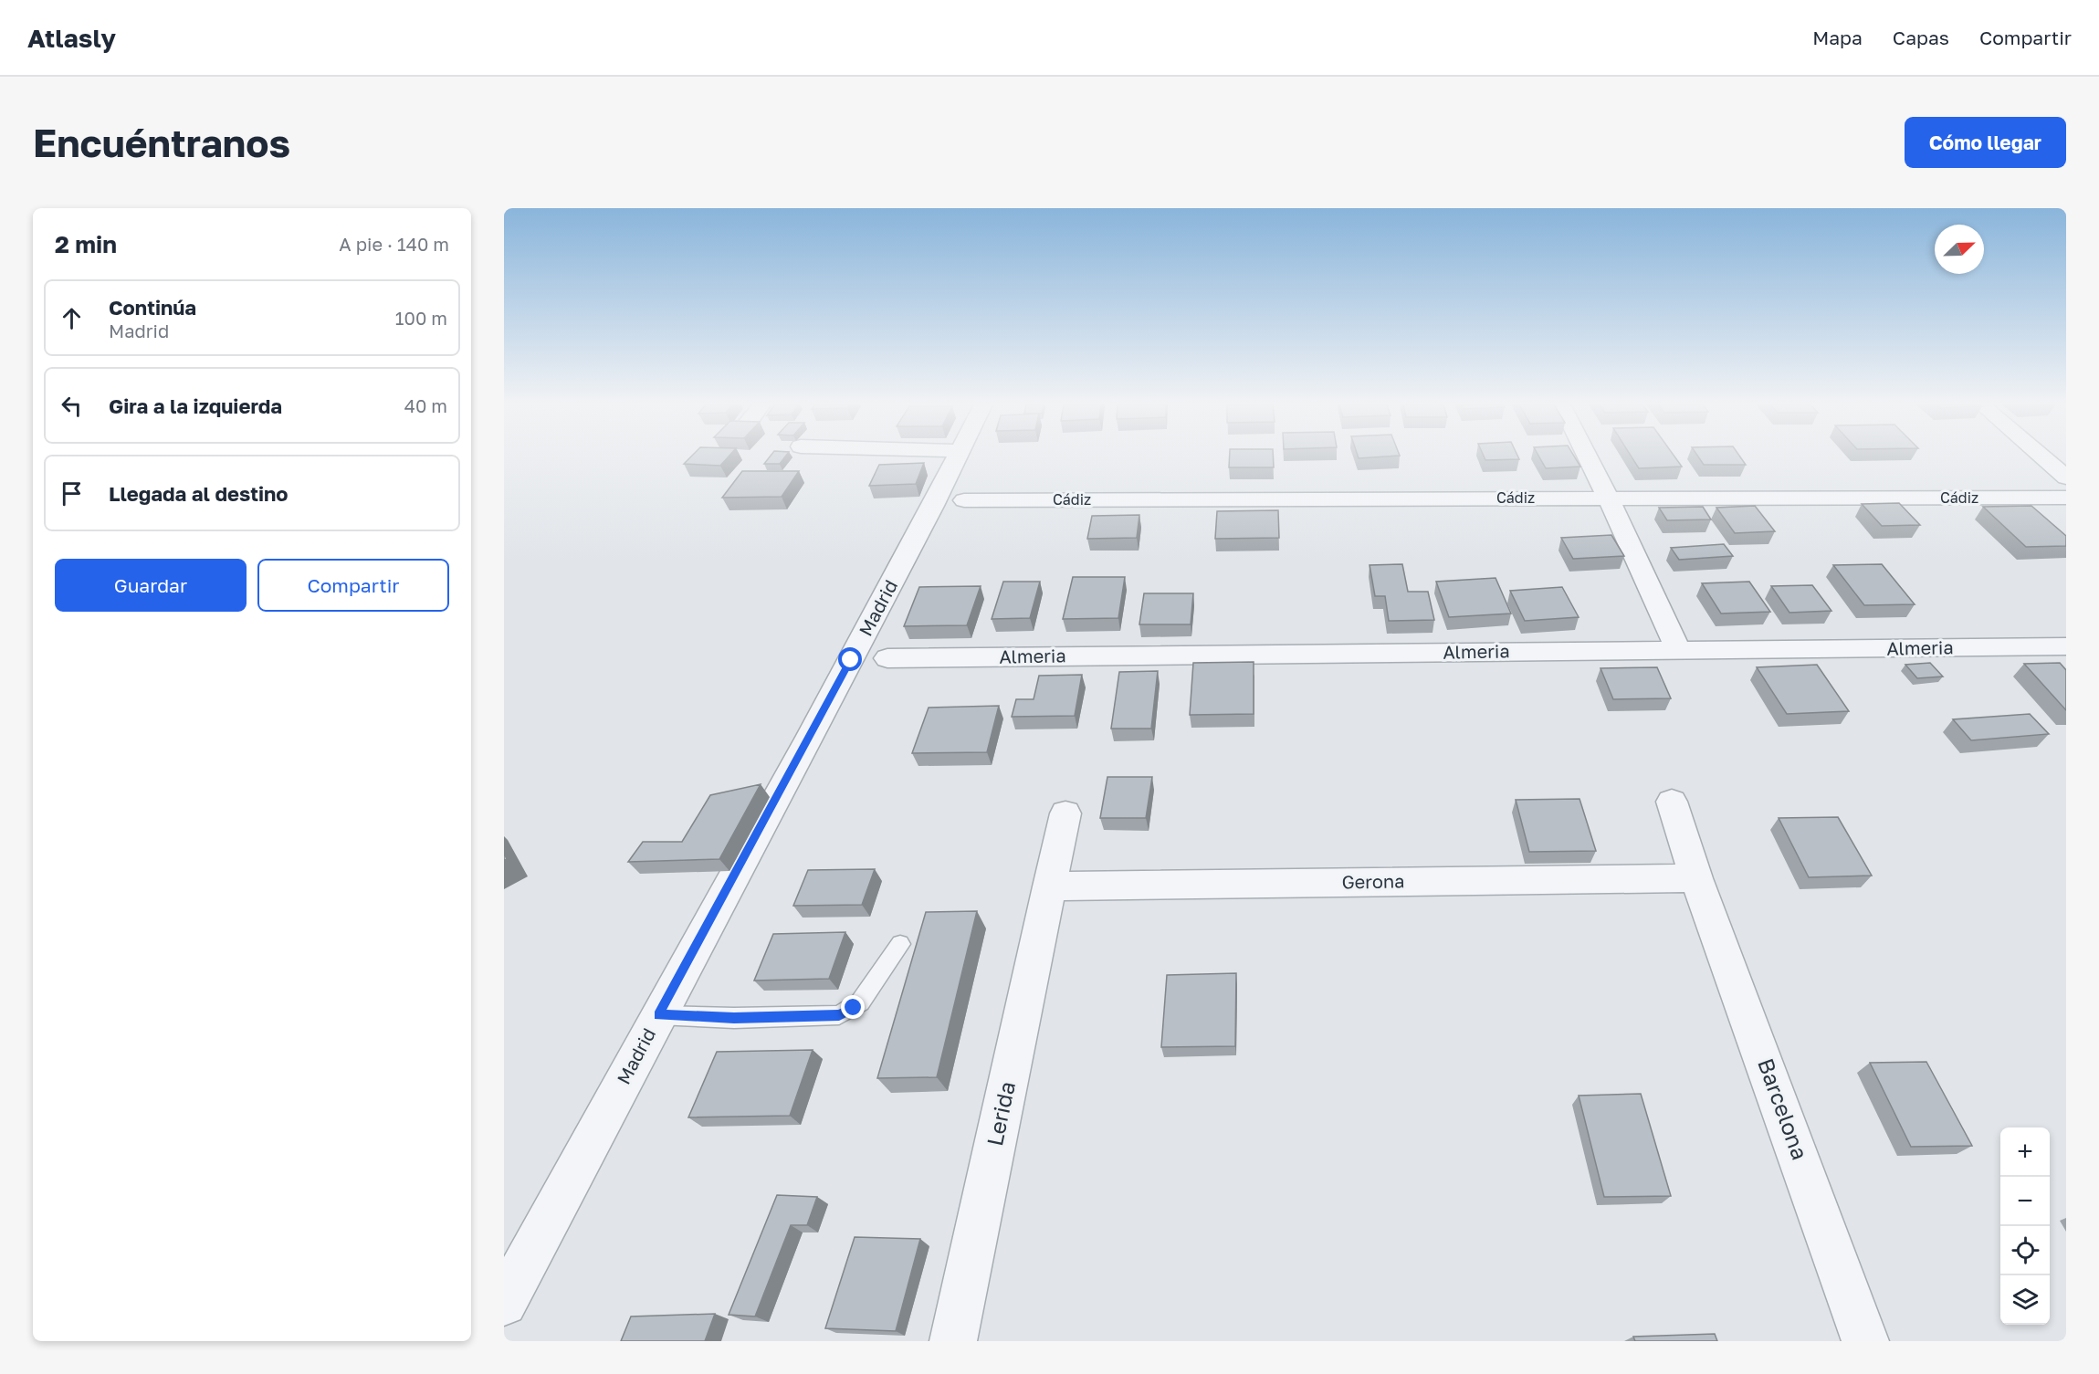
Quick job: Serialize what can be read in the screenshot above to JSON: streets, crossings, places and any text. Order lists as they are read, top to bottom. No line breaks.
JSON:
{"streets":{"street":["Cádiz","Madrid","Almeria","Gerona","Barcelona","Lerida"]},"crossings":[["Gerona","Barcelona"],["Gerona","Lerida"]],"north":"top right","page":{"header":"Atlasly","nav":["Mapa","Capas","Compartir"],"buttons":["Cómo llegar",["Guardar","Compartir"]],"title":"Encuéntranos","heading":["2 min","A pie · 140 m"],"list":[["Continúa","Madrid","100 m"],["Gira a la izquierda","40 m"],"Llegada al destino"],"map_buttons":["+","−"]}}
